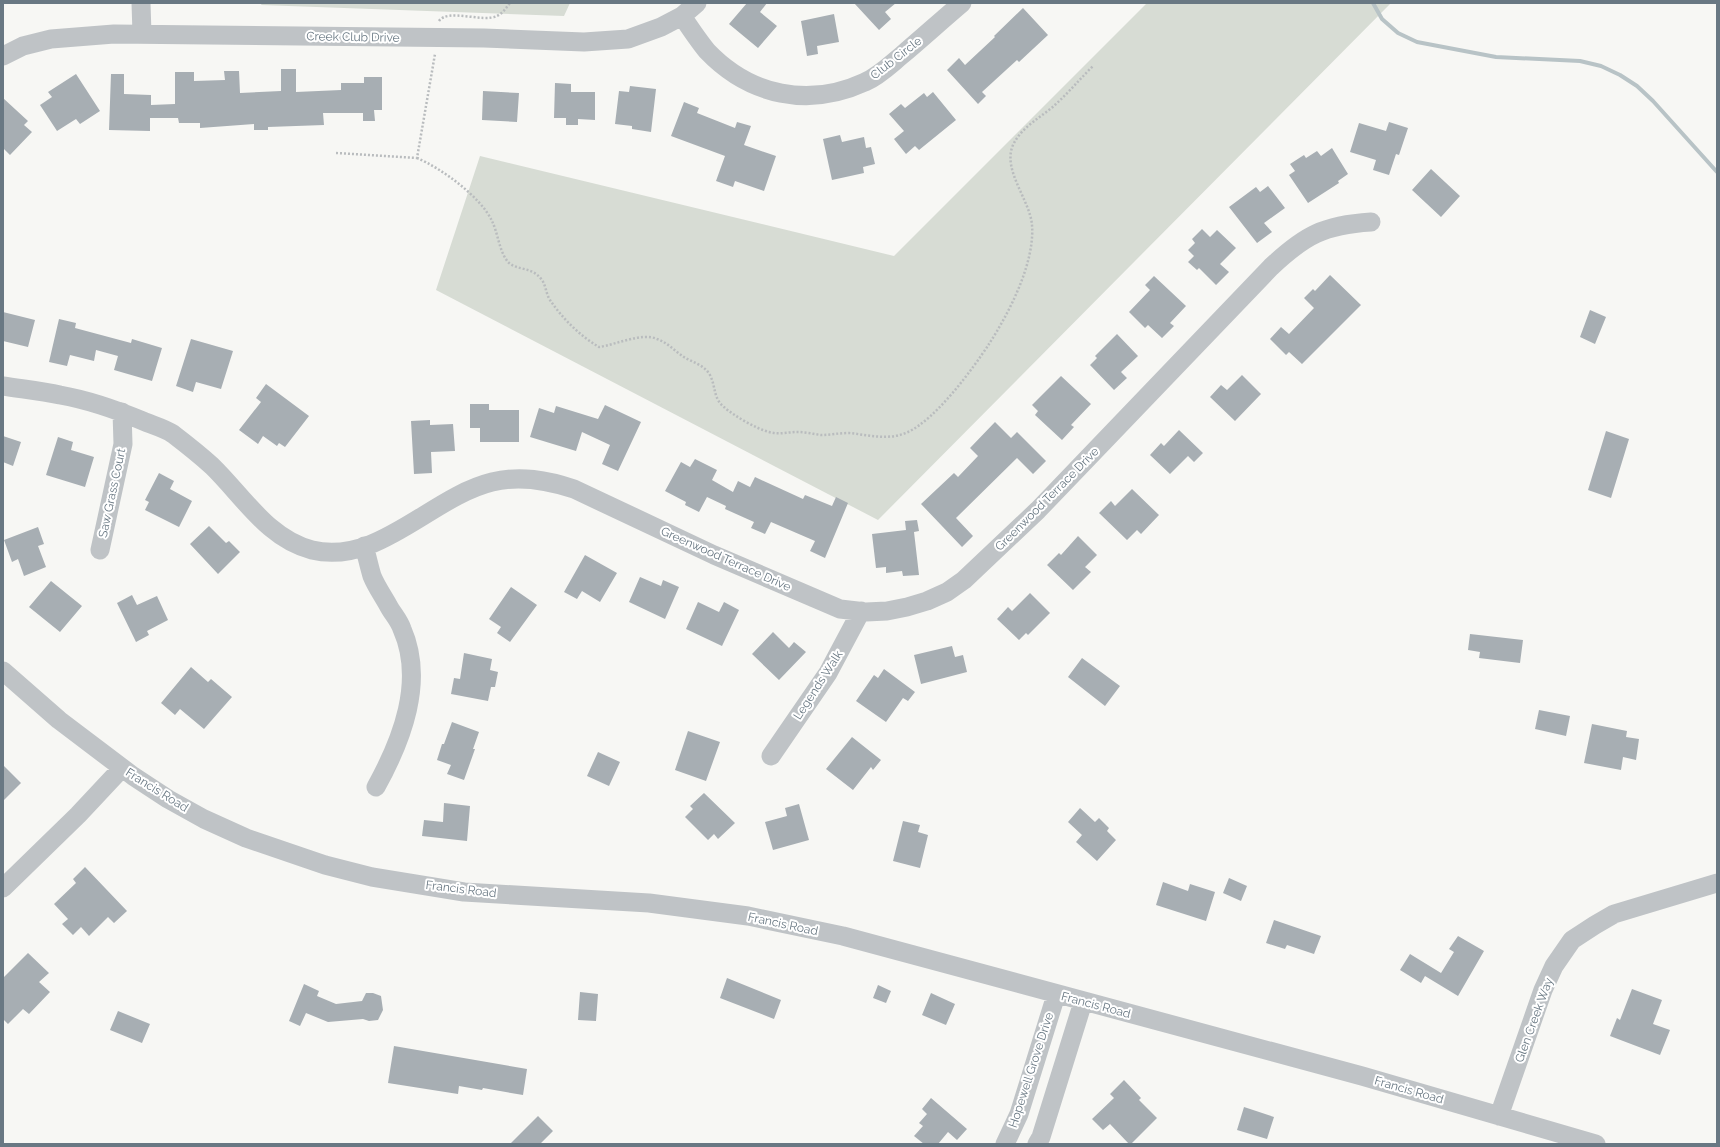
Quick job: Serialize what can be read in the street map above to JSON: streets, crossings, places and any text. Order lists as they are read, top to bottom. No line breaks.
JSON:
{"streets":{"street":["Creek Club Drive","Club Circle","Saw Grass Court","Greenwood Terrace Drive","Legends Walk","Francis Road","Glen Creek Way","Hopewell Grove Drive"]},"crossings":[["Creek Club Drive","Club Circle"],["Saw Grass Court","Greenwood Terrace Drive"],["Greenwood Terrace Drive","Legends Walk"],["Francis Road","Glen Creek Way"],["Francis Road","Hopewell Grove Drive"]]}
